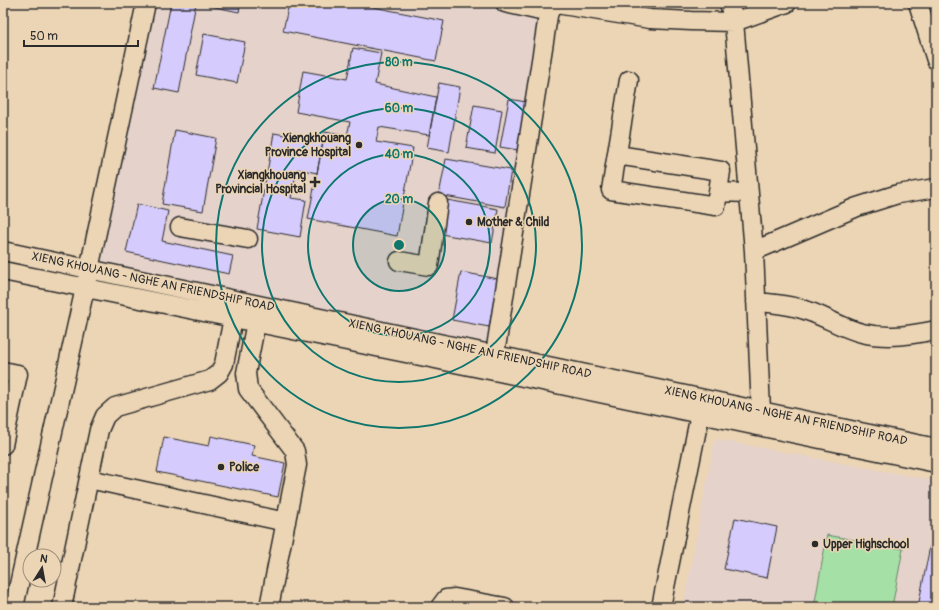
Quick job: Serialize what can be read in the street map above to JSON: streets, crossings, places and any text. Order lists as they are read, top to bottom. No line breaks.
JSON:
{"streets":{"street":["XIENG KHOUANG - NGHE AN FRIENDSHIP ROAD"]},"places":{"other":["Xiengkhouang Province Hospital","Mother & Child","Police","Upper Highschool"],"health":["Xiangkhouang Provincial Hospital"]},"scale_bar":"50 m","north":"top","rings":["80 m","60 m","40 m","20 m"]}
